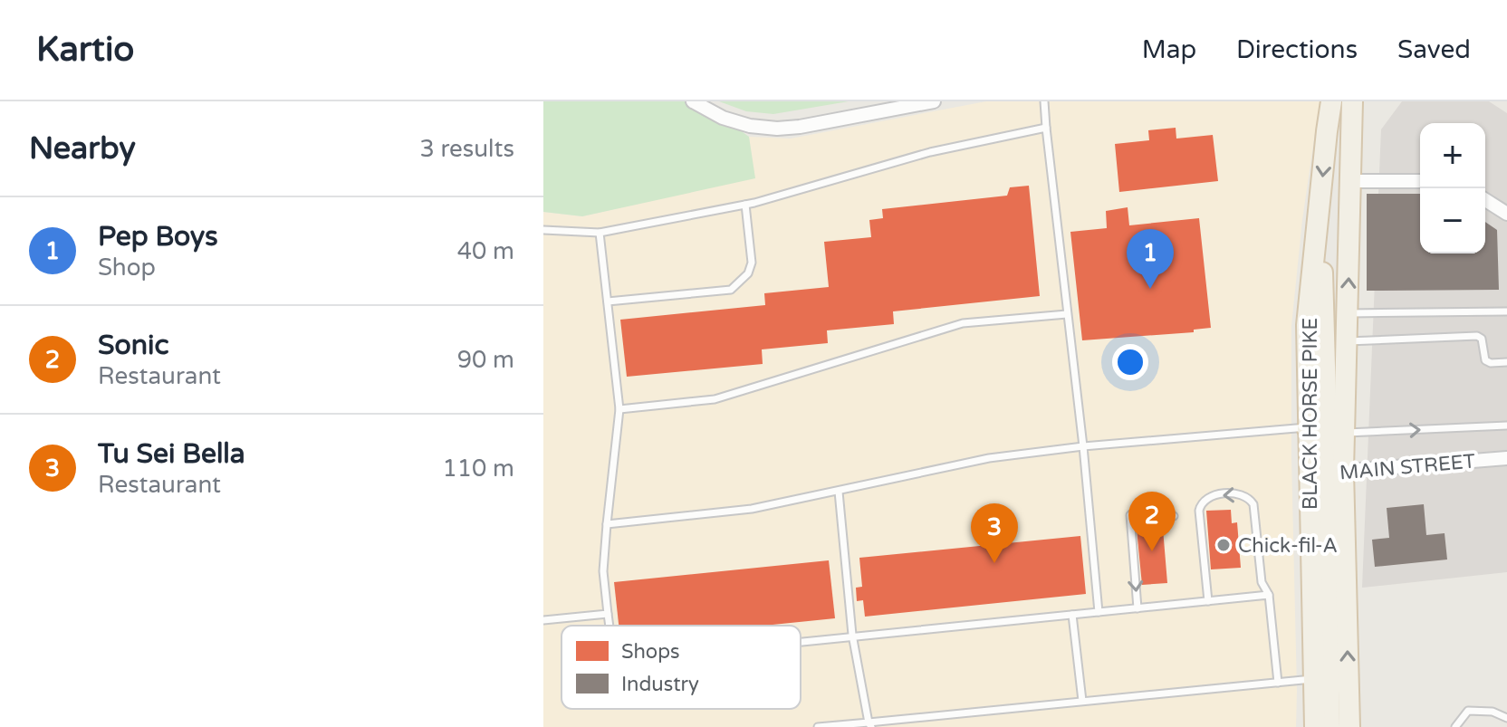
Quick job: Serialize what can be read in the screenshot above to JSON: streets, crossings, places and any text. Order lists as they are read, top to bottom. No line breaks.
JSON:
{"streets":{"main road":["BLACK HORSE PIKE"],"street":["MAIN STREET"]},"crossings":[["BLACK HORSE PIKE","MAIN STREET"]],"places":["Chick-fil-A"],"legend":["Shops","Industry"],"page":{"header":"Kartio","nav":["Map","Directions","Saved"],"heading":["Nearby","3 results"],"map_buttons":["+","−"],"list":[{"mark":"1","name":"Pep Boys","note":"Shop","value":"40 m"},{"mark":"2","name":"Sonic","note":"Restaurant","value":"90 m"},{"mark":"3","name":"Tu Sei Bella","note":"Restaurant","value":"110 m"}],"pins":["1","2","3"]}}
